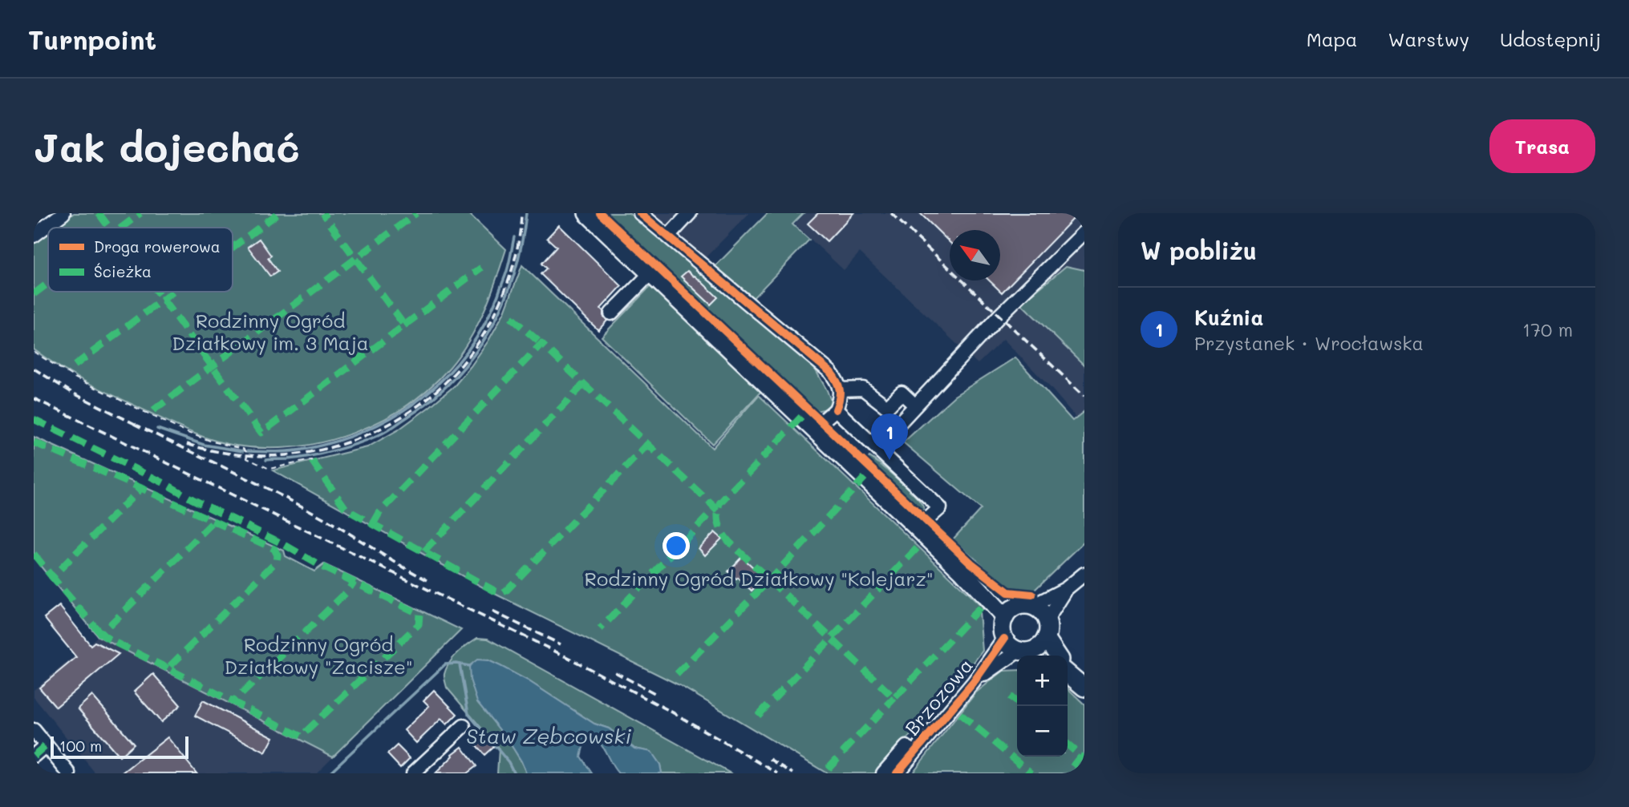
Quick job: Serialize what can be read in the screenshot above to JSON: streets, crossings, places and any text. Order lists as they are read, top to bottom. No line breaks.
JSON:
{"streets":{"street":["Brzozowa"]},"water":["Staw Zębcowski"],"parks":["Rodzinny Ogród Działkowy im. 3 Maja","Rodzinny Ogród Działkowy \"Kolejarz\"","Rodzinny Ogród Działkowy \"Zacisze\""],"legend":["Droga rowerowa","Ścieżka"],"scale_bar":"100 m","north":"top left","page":{"header":"Turnpoint","nav":["Mapa","Warstwy","Udostępnij"],"buttons":"Trasa","title":"Jak dojechać","heading":"W pobliżu","list":[{"mark":"1","name":"Kuźnia","note":"Przystanek · Wrocławska","value":"170 m"}],"pins":"1","map_buttons":["+","−"],"scale":"100 m"}}
